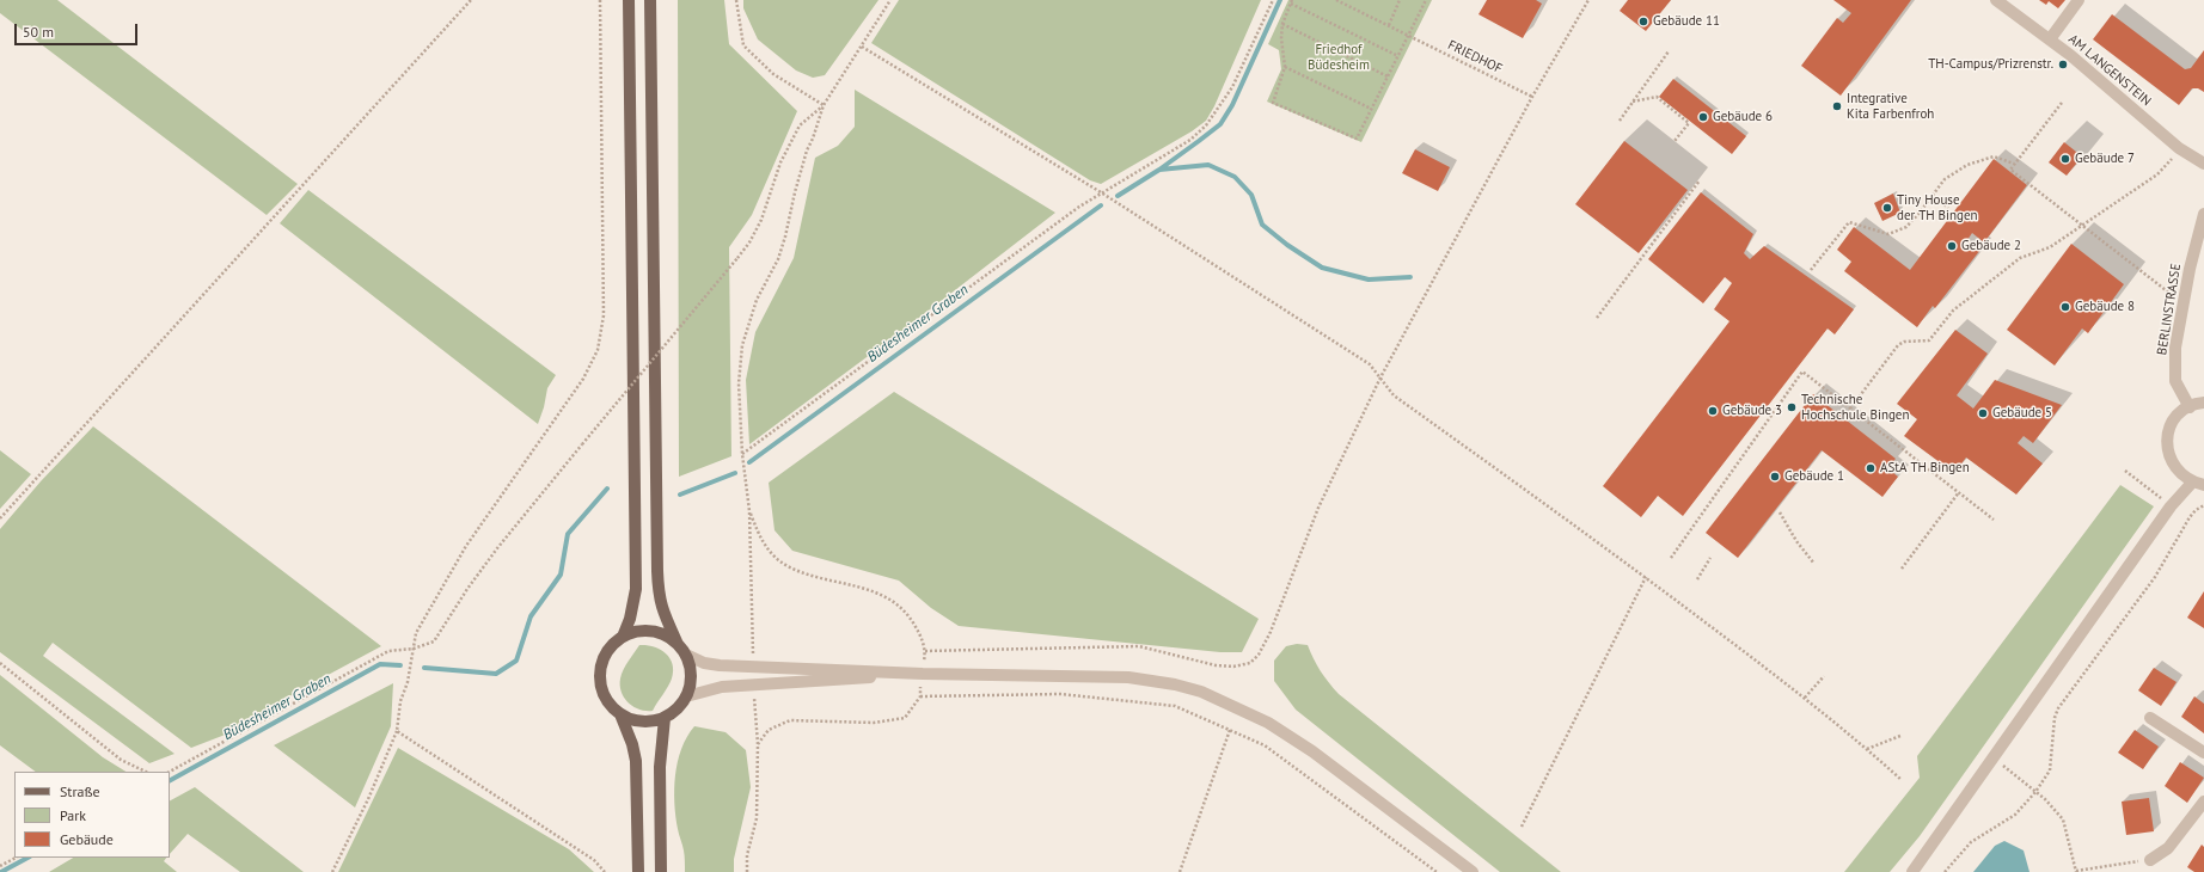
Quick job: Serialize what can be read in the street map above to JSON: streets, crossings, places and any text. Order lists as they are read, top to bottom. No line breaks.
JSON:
{"streets":{"street":["AM LANGENSTEIN","BERLINSTRASSE"],"path":["FRIEDHOF"]},"water":["Büdesheimer Graben"],"parks":["Friedhof Büdesheim"],"places":["Gebäude 11","TH-Campus/Prizrenstr.","Integrative Kita Farbenfroh","Gebäude 6","Gebäude 7","Tiny House der TH Bingen","Gebäude 2","Gebäude 8","Technische Hochschule Bingen","Gebäude 3","Gebäude 5","AStA TH Bingen","Gebäude 1"],"legend":["Straße","Park","Gebäude"],"scale_bar":"50 m"}
